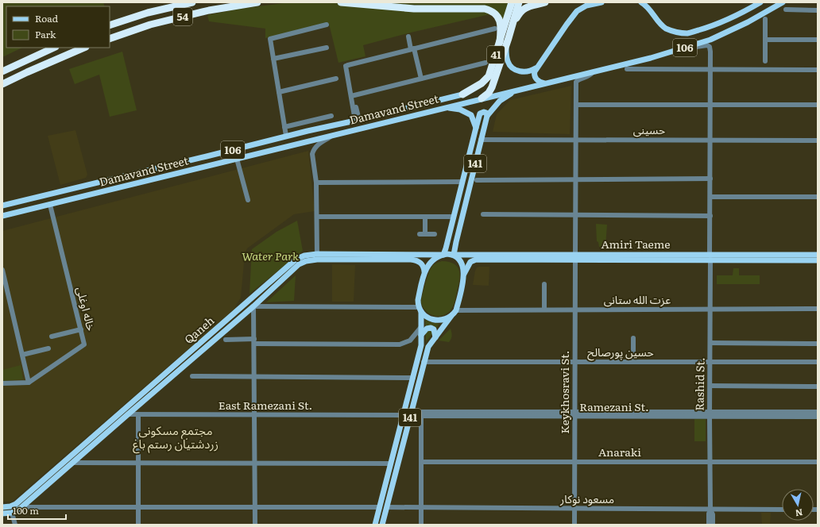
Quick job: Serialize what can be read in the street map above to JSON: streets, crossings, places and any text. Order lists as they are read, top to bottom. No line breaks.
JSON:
{"streets":{"highway":["54","41"],"main road":["106","Damavand Street","141","Amiri Taeme","Qaneh"],"street":["حسینی","عزت الله ستانی","خاله اوغلی","حسین پورصالح","Rashid St.","Keykhosravi St.","East Ramezani St.","Ramezani St.","Anaraki","مسعود نوکار"]},"crossings":[["41","Damavand Street"],["Damavand Street","141"],["Damavand Street","خاله اوغلی"],["Damavand Street","Rashid St."],["Damavand Street","Keykhosravi St."],["حسینی","141"],["حسینی","Rashid St."],["حسینی","Keykhosravi St."],["141","Amiri Taeme"],["141","عزت الله ستانی"],["141","Qaneh"],["141","حسین پورصالح"],["141","East Ramezani St."],["141","Ramezani St."],["141","مسعود نوکار"],["Amiri Taeme","عزت الله ستانی"],["Amiri Taeme","Qaneh"],["Amiri Taeme","Rashid St."],["Amiri Taeme","Keykhosravi St."],["عزت الله ستانی","Qaneh"],["عزت الله ستانی","Rashid St."],["عزت الله ستانی","Keykhosravi St."],["Qaneh","East Ramezani St."],["حسین پورصالح","Rashid St."],["حسین پورصالح","Keykhosravi St."],["Rashid St.","Ramezani St."],["Rashid St.","Anaraki"],["Rashid St.","مسعود نوکار"],["Keykhosravi St.","Ramezani St."],["Keykhosravi St.","Anaraki"],["Keykhosravi St.","مسعود نوکار"]],"districts":["مجتمع مسکونی زردشتیان رستم باغ"],"parks":["Water Park"],"legend":["Road","Park"],"scale_bar":"100 m","north":"bottom"}
